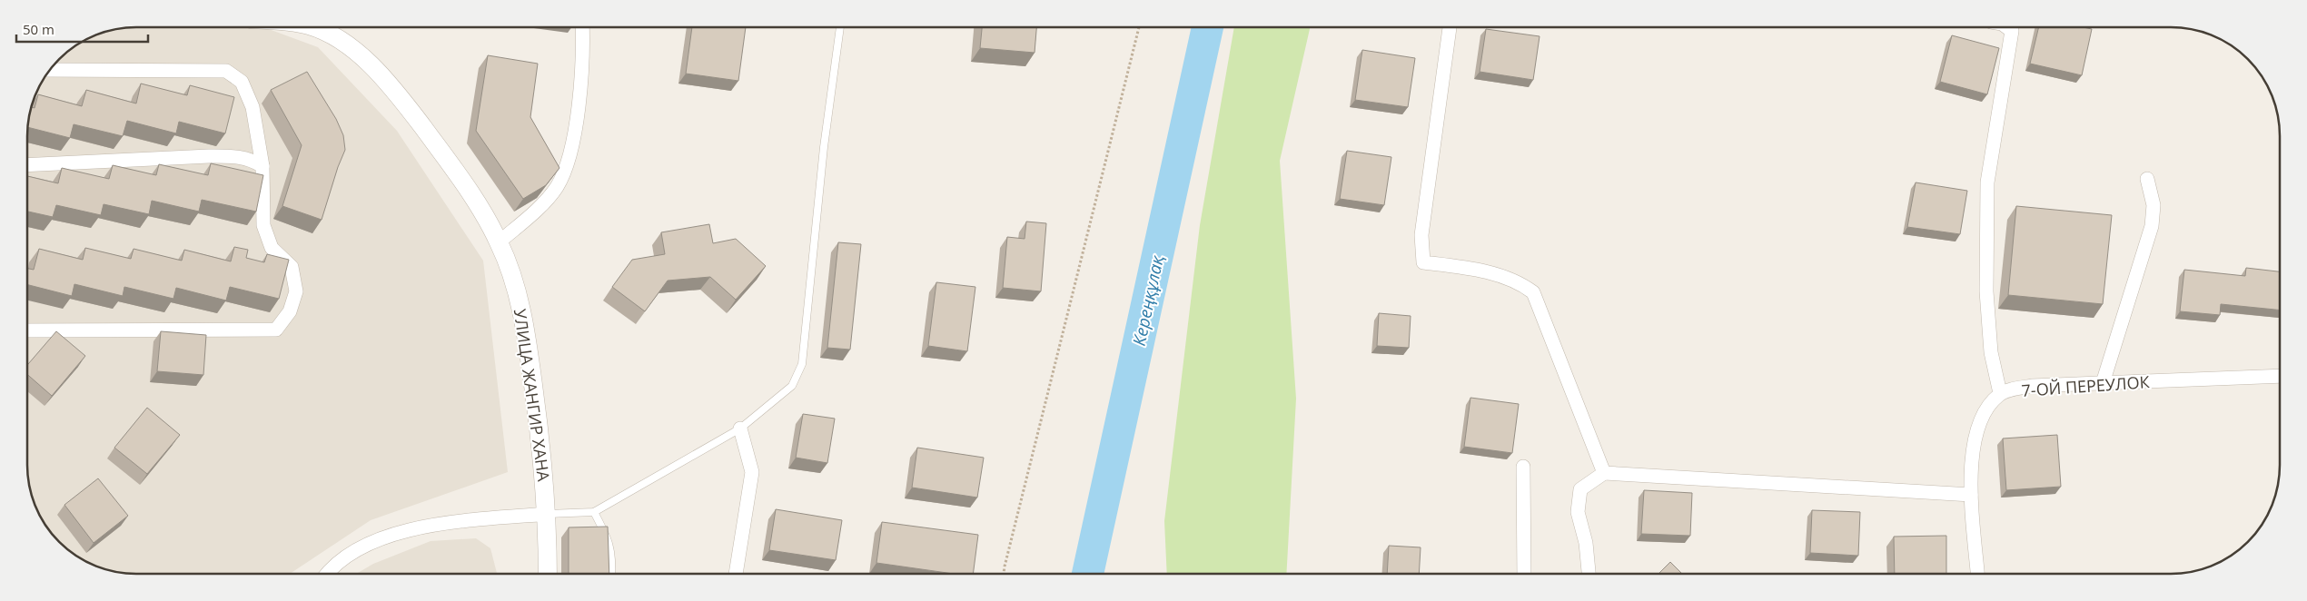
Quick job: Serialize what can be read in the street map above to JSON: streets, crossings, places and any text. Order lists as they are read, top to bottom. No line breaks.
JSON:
{"streets":{"street":["7-ОЙ ПЕРЕУЛОК","УЛИЦА ЖАНГИР ХАНА"]},"water":["Кереңқұлақ"],"scale_bar":"50 m"}
